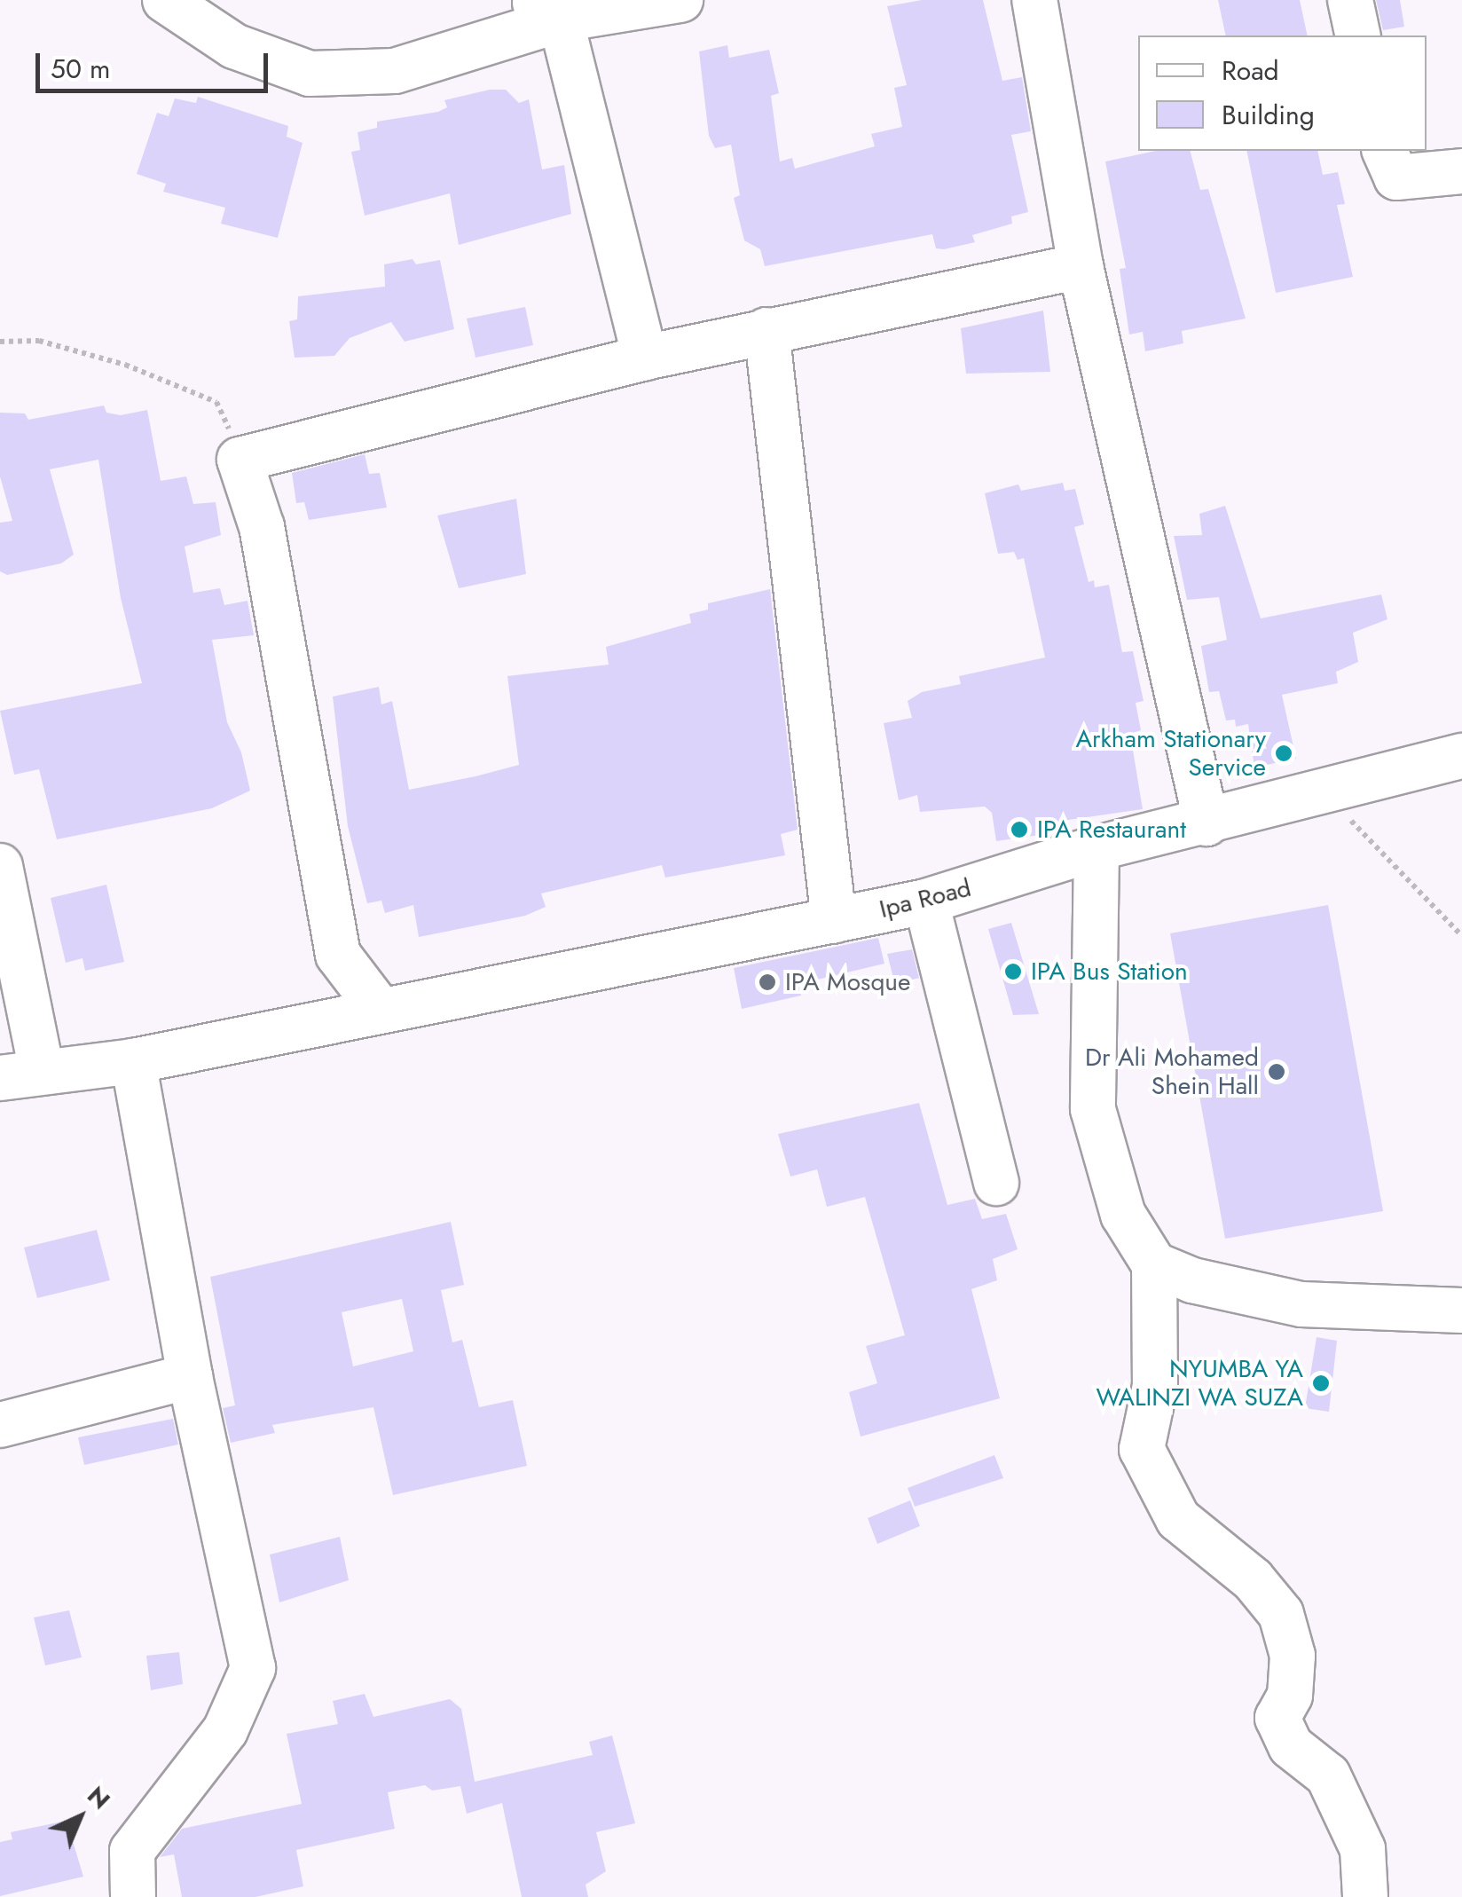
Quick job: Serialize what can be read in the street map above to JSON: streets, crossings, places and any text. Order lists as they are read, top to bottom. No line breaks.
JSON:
{"streets":{"street":["Ipa Road"]},"places":["Arkham Stationary Service","IPA Restaurant","IPA Bus Station","IPA Mosque","Dr Ali Mohamed Shein Hall","NYUMBA YA WALINZI WA SUZA"],"legend":["Road","Building"],"scale_bar":"50 m","north":"top right"}
